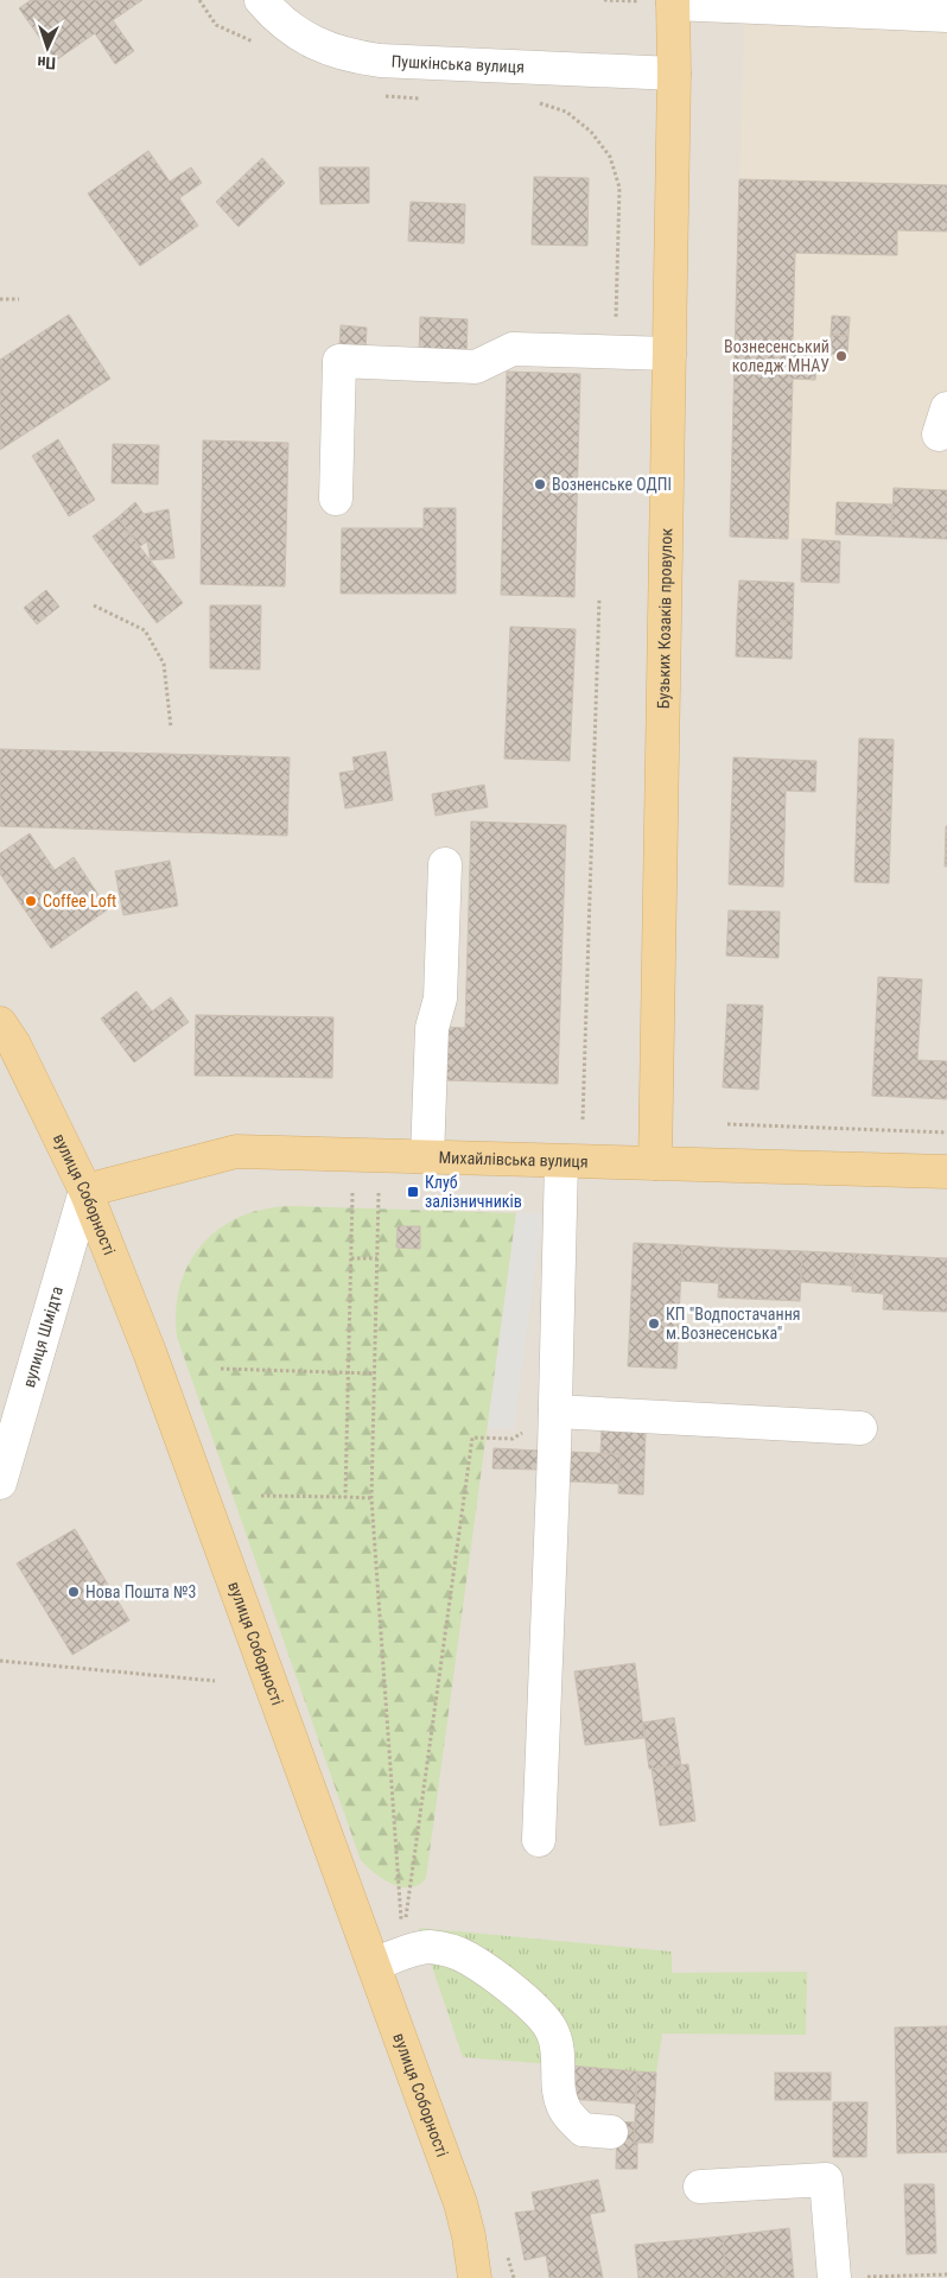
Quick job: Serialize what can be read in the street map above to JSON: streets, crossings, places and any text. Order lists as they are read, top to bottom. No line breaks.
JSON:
{"streets":{"main road":["Бузьких Козаків провулок","Михайлівська вулиця","вулиця Соборності"],"street":["Пушкінська вулиця","вулиця Шмідта"]},"crossings":[["Пушкінська вулиця","Бузьких Козаків провулок"],["Бузьких Козаків провулок","Михайлівська вулиця"],["Михайлівська вулиця","вулиця Соборності"],["Михайлівська вулиця","вулиця Шмідта"],["вулиця Соборності","вулиця Шмідта"]],"places":{"other":["Вознесенський коледж МНАУ","Возненське ОДПІ","Coffee Loft","КП \"Водпостачання м.Вознесенська\"","Нова Пошта №3"],"transit":["Клуб залізничників"]},"north":"bottom"}
